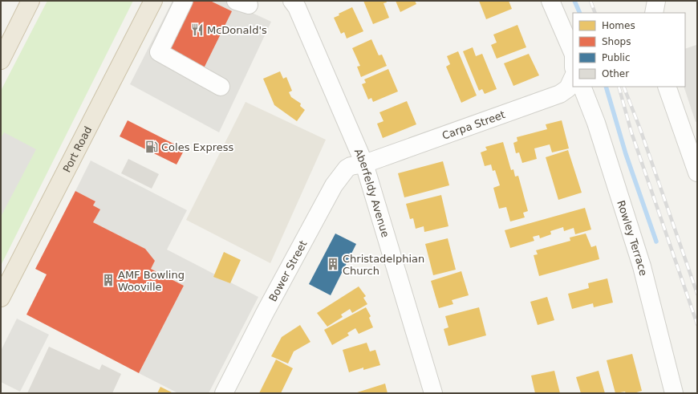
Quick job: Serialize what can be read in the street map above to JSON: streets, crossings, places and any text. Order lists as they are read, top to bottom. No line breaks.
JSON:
{"streets":{"highway":["Port Road"],"street":["Carpa Street","Aberfeldy Avenue","Rowley Terrace","Bower Street"]},"crossings":[["Carpa Street","Aberfeldy Avenue"],["Carpa Street","Bower Street"],["Aberfeldy Avenue","Bower Street"]],"places":{"restaurant":["McDonald's"],"fuel station":["Coles Express"],"building":["Christadelphian Church","AMF Bowling Wooville"]},"legend":["Homes","Shops","Public","Other"]}
